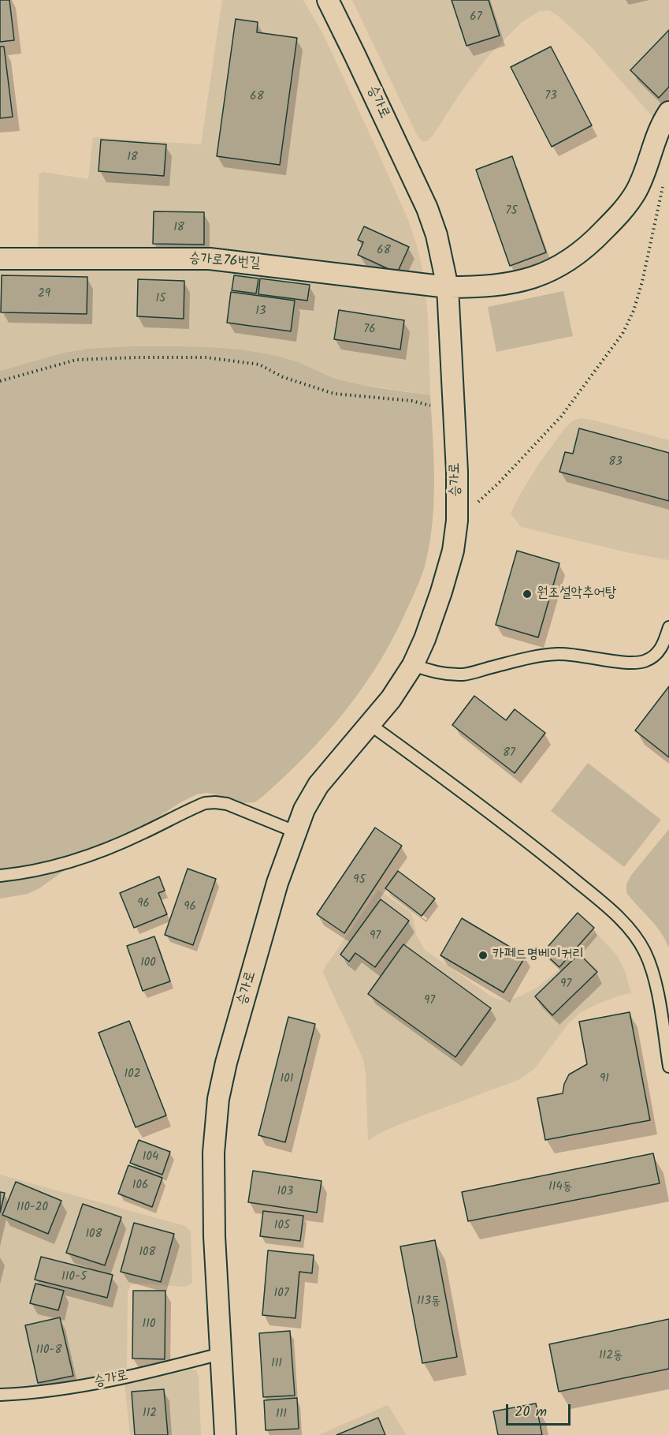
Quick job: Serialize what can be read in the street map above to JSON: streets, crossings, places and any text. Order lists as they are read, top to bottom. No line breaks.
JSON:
{"streets":{"street":["승가로","승가로76번길"]},"crossings":[["승가로","승가로76번길"]],"places":["원조설악추어탕","카페드명베이커리"],"house_numbers":["67","73","68","18","75","18","68","29","15","13","76","83","87","95","96","96","97","100","97","97","102","101","91","104","106","114동","103","110-20","105","108","108","110-5","107","113동","110","110-8","112동","111","112","111"],"scale_bar":"20 m"}
